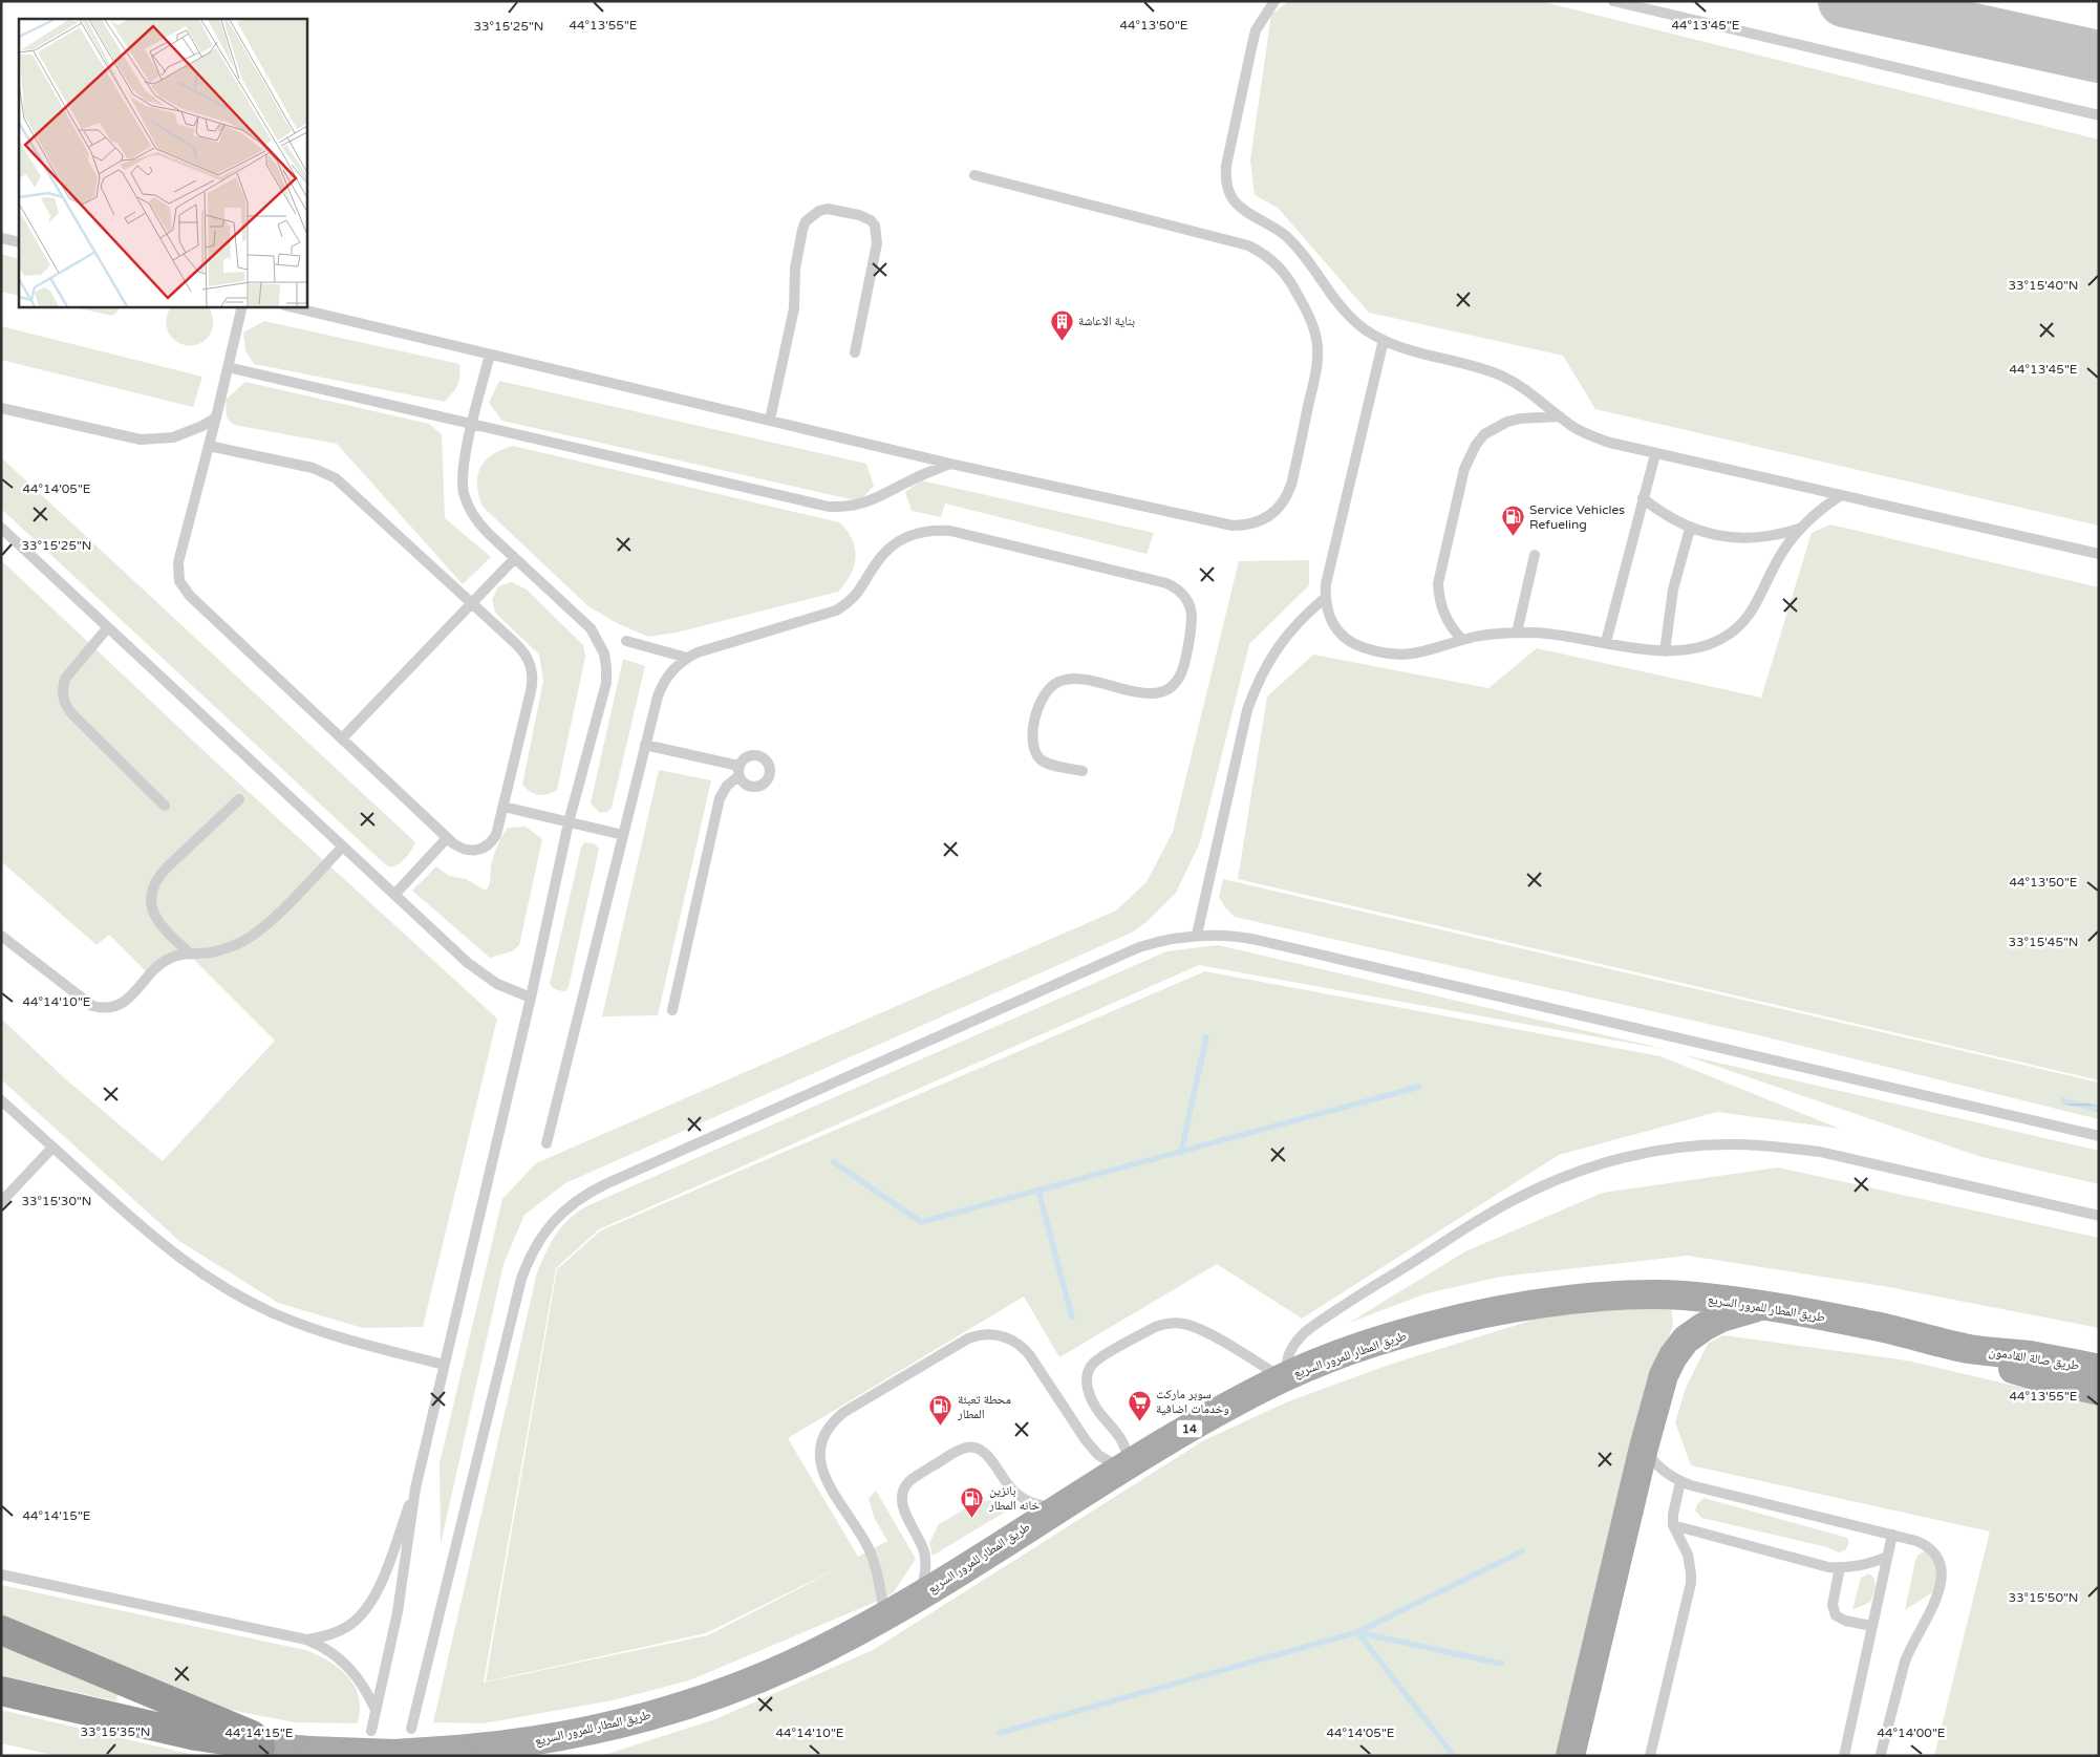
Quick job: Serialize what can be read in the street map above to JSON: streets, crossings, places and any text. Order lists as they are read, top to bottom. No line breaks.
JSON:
{"streets":{"highway":["طريق المطار للمرور السريع"],"main road":["طريق صالة القادمون","14"]},"crossings":[["طريق المطار للمرور السريع","طريق صالة القادمون"]],"places":{"building":["بناية الاعاشة"],"fuel station":["Service Vehicles Refueling","محطة تعبئة المطار","بانزين خانه المطار"],"supermarket":["سوبر ماركت وخدمات اضافية"]},"coordinates":["44°13'55\"E","44°13'45\"E","44°13'50\"E","33°15'25\"N","33°15'40\"N","44°14'05\"E","33°15'45\"N","44°14'10\"E","33°15'30\"N","44°14'15\"E","33°15'50\"N","33°15'35\"N","44°14'00\"E"]}
